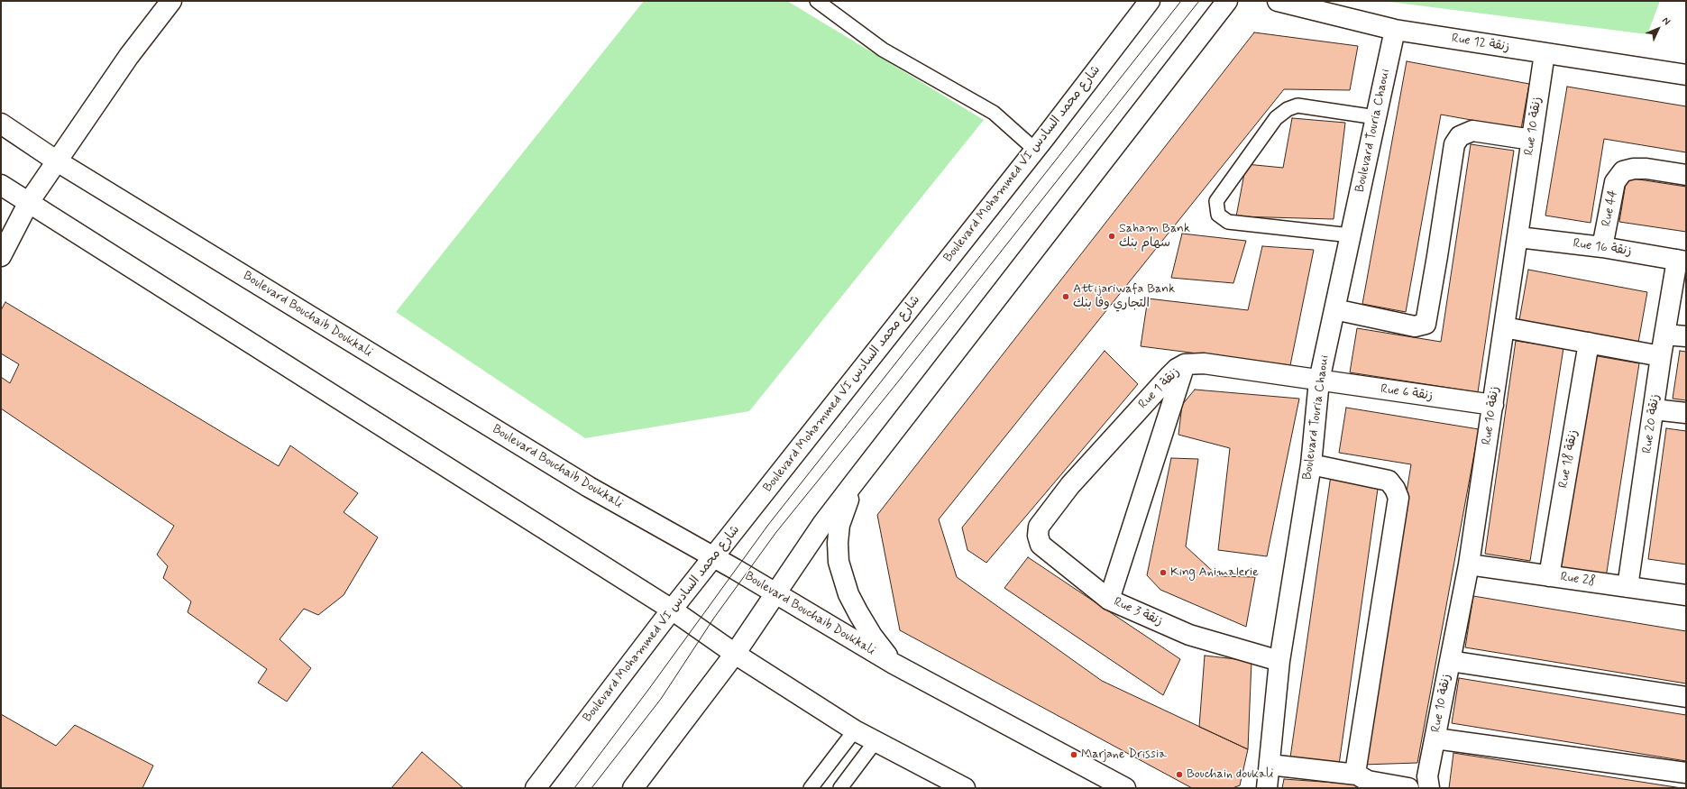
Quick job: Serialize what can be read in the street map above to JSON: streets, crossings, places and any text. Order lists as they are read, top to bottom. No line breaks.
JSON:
{"streets":{"street":["Rue 12 زنقة","Rue 10 زنقة","Boulevard Touria Chaoui","Boulevard Mohammed VI شارع محمد السادس","Rue 44","Rue 16 زنقة","Boulevard Bouchaib Doukkali","Rue 1 زنقة","Rue 6 زنقة","Rue 20 زنقة","Rue 18 زنقة","Rue 28","Rue 3 زنقة"]},"crossings":[["Rue 12 زنقة","Rue 10 زنقة"],["Rue 12 زنقة","Boulevard Touria Chaoui"],["Rue 10 زنقة","Rue 16 زنقة"],["Rue 10 زنقة","Rue 6 زنقة"],["Rue 10 زنقة","Rue 28"],["Boulevard Touria Chaoui","Rue 1 زنقة"],["Boulevard Touria Chaoui","Rue 6 زنقة"],["Boulevard Touria Chaoui","Rue 3 زنقة"],["Boulevard Mohammed VI شارع محمد السادس","Boulevard Bouchaib Doukkali"],["Rue 44","Rue 16 زنقة"],["Rue 16 زنقة","Rue 20 زنقة"],["Rue 1 زنقة","Rue 6 زنقة"],["Rue 1 زنقة","Rue 3 زنقة"],["Rue 20 زنقة","Rue 28"],["Rue 18 زنقة","Rue 28"]],"places":["Saham Bank سهام بنك","Attijariwafa Bank التجاري وفا بنك","King Animalerie","Marjane Drissia","Bouchain doukali"],"north":"top right"}
